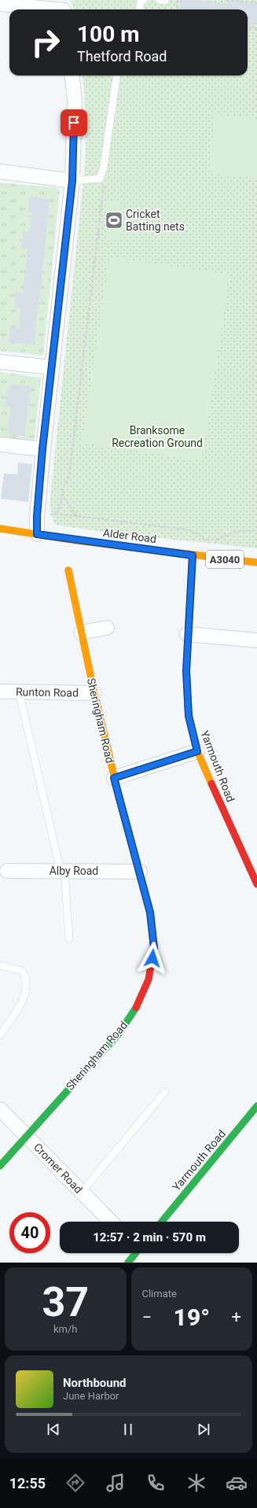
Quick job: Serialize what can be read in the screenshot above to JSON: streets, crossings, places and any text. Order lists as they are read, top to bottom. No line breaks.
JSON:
{"streets":{"street":["Alder Road","A3040","Runton Road","Sheringham Road","Yarmouth Road","Alby Road","Cromer Road"]},"crossings":[["Alder Road","Yarmouth Road"],["Runton Road","Sheringham Road"],["Sheringham Road","Alby Road"],["Sheringham Road","Cromer Road"]],"parks":["Branksome Recreation Ground"],"places":{"sports":["Cricket Batting nets"]},"page":{"turn":["100 m","Thetford Road"],"limit":"40","trip":"12:57 · 2 min · 570 m","tile":[["37","km/h"],"Climate"],"heat":["−","19°","+"],"song":["Northbound","June Harbor"],"tabs":"12:55"}}
